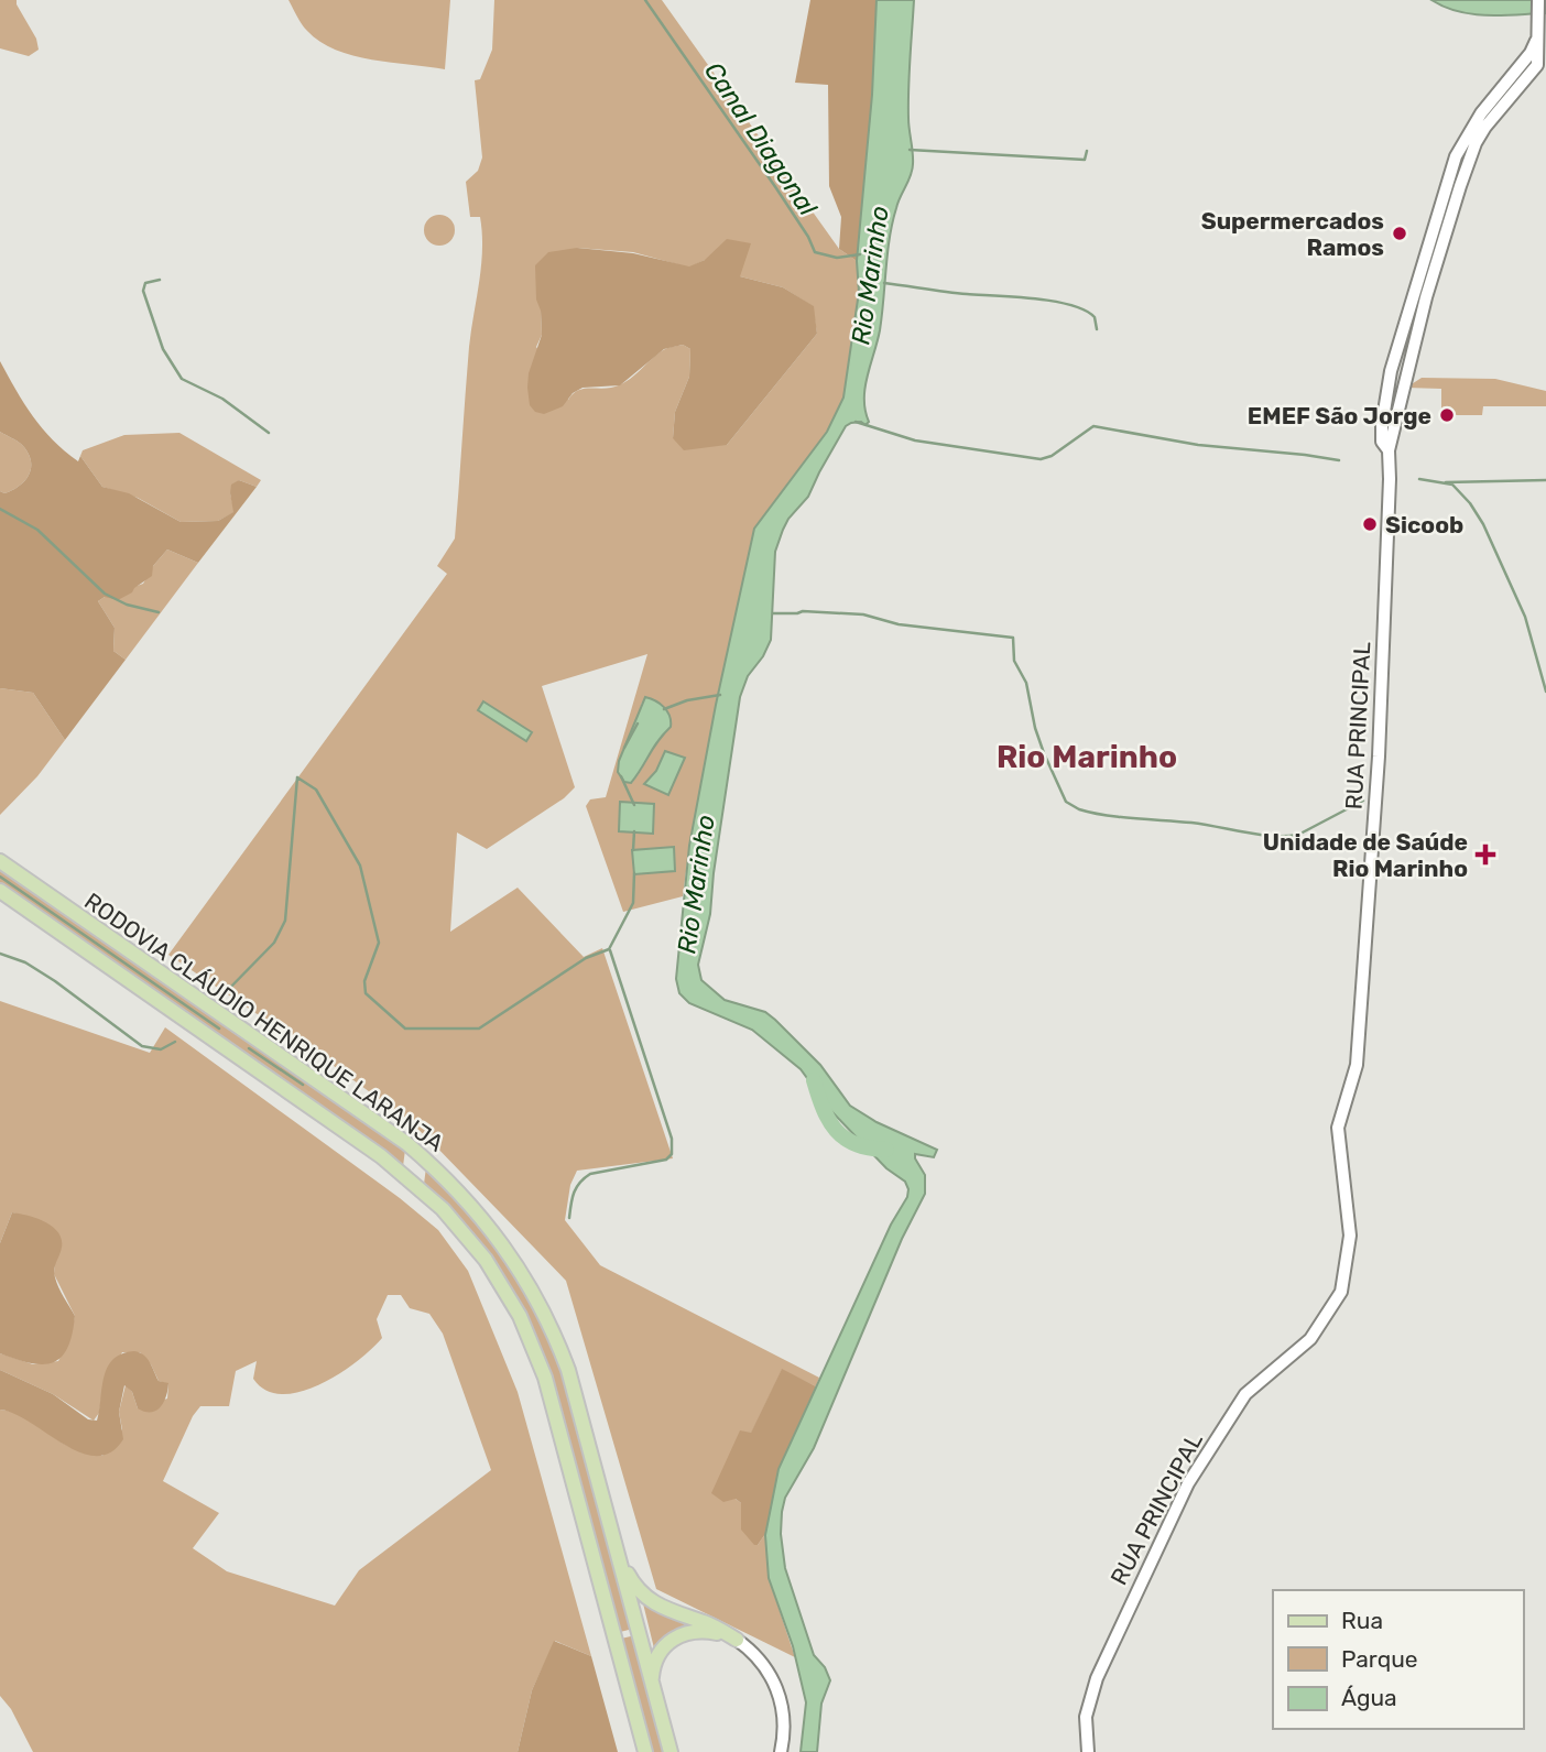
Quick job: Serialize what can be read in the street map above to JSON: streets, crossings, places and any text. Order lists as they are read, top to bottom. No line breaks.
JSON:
{"streets":{"main road":["RUA PRINCIPAL","RODOVIA CLÁUDIO HENRIQUE LARANJA"]},"districts":["Rio Marinho"],"water":["Canal Diagonal","Rio Marinho"],"places":{"other":["Supermercados Ramos","EMEF São Jorge","Sicoob"],"health":["Unidade de Saúde Rio Marinho"]},"legend":["Rua","Parque","Água"]}
